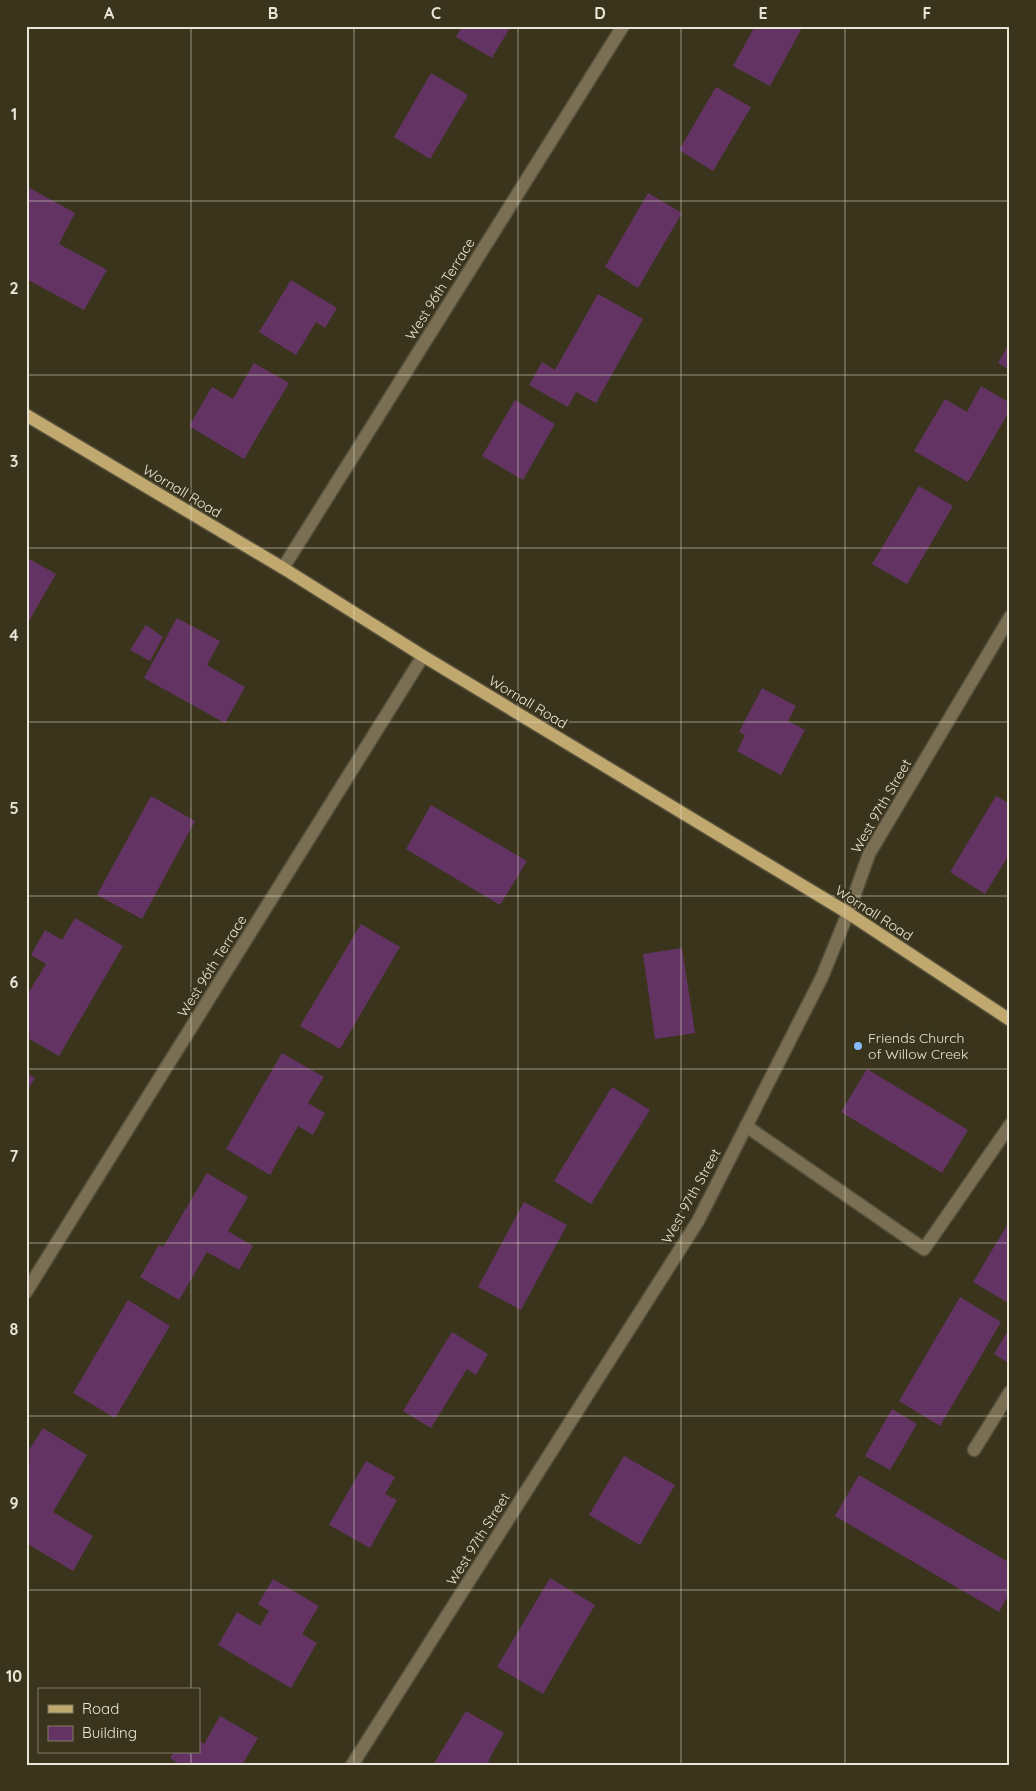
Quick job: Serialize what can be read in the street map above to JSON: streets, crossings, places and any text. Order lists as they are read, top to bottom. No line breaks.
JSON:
{"streets":{"main road":["Wornall Road"],"street":["West 96th Terrace","West 97th Street"]},"crossings":[["West 96th Terrace","Wornall Road"],["Wornall Road","West 97th Street"]],"places":["Friends Church of Willow Creek"],"legend":["Road","Building"],"grid":{"columns":["A","B","C","D","E","F"],"rows":["1","2","3","4","5","6","7","8","9","10"]}}
